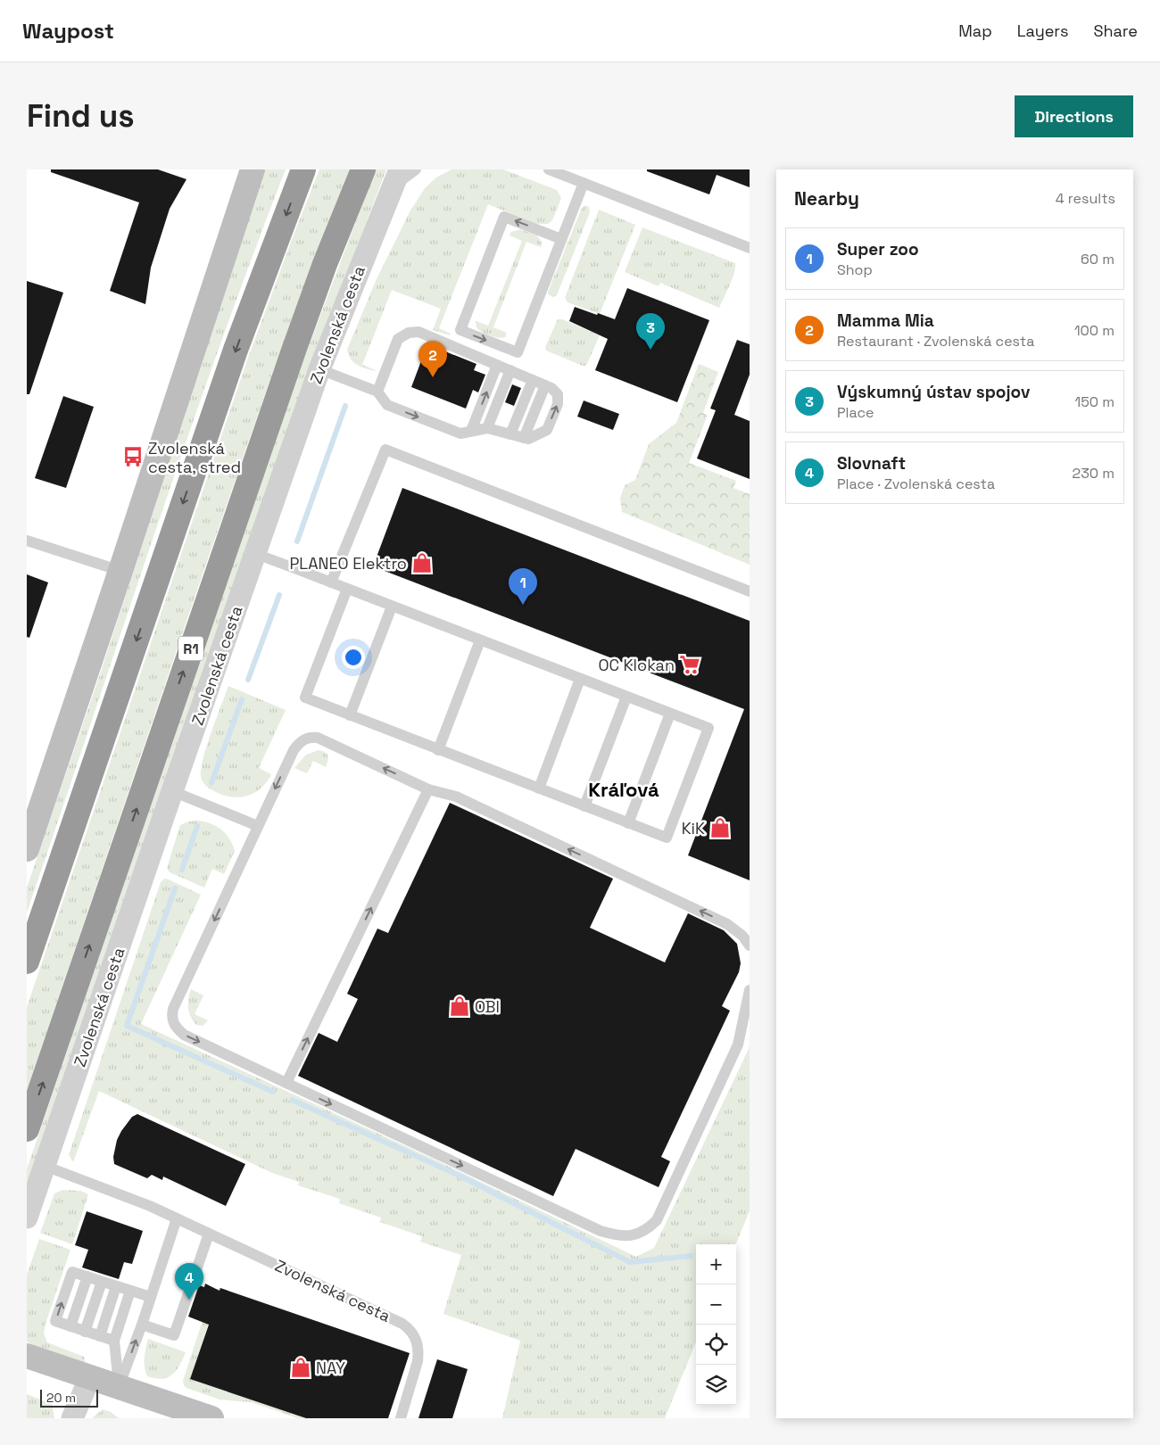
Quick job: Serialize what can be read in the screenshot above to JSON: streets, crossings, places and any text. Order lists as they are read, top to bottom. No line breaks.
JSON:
{"streets":{"highway":["R1"],"street":["Zvolenská cesta"]},"districts":["Kráľová"],"places":{"bus stop":["Zvolenská cesta, stred"],"shop":["PLANEO Elektro","KiK","OBI","NAY"],"supermarket":["OC Klokan"]},"scale_bar":"20 m","page":{"header":"Waypost","nav":["Map","Layers","Share"],"buttons":"Directions","title":"Find us","heading":["Nearby","4 results"],"list":[{"mark":"1","name":"Super zoo","note":"Shop","value":"60 m"},{"mark":"2","name":"Mamma Mia","note":"Restaurant · Zvolenská cesta","value":"100 m"},{"mark":"3","name":"Výskumný ústav spojov","note":"Place","value":"150 m"},{"mark":"4","name":"Slovnaft","note":"Place · Zvolenská cesta","value":"230 m"}],"pins":["3","2","1","4"],"map_buttons":["+","−"],"scale":"20 m"}}
